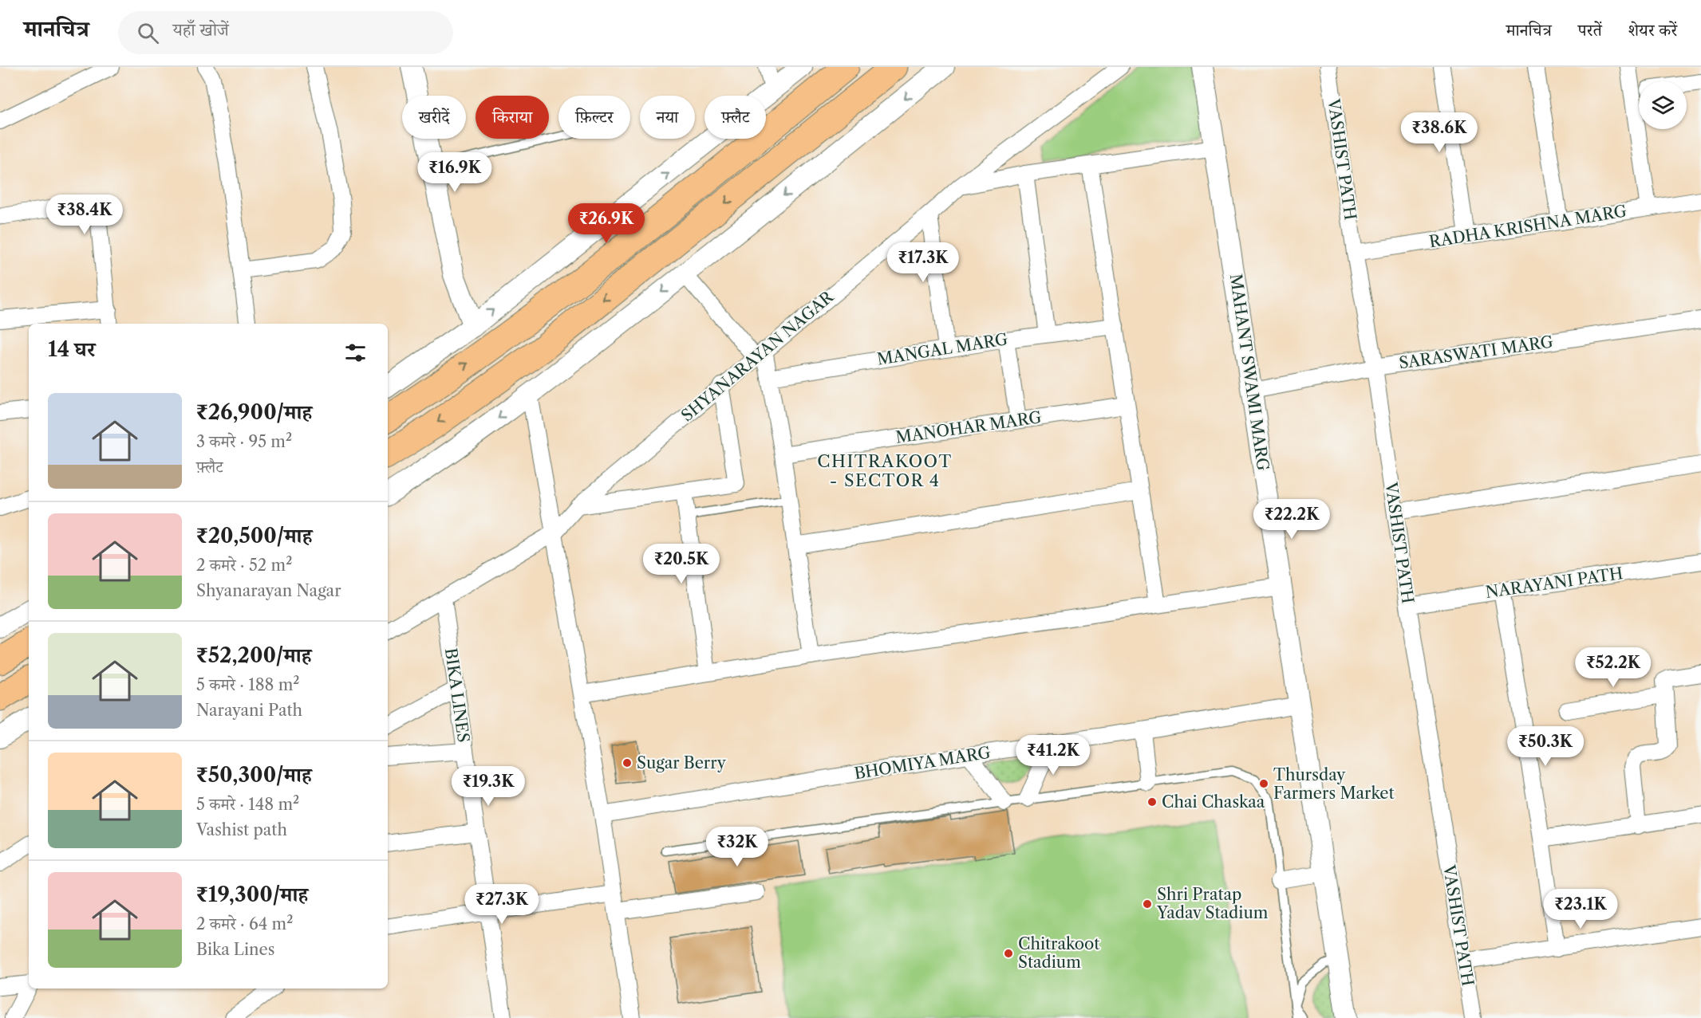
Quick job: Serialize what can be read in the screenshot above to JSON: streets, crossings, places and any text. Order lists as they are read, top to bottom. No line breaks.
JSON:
{"streets":{"street":["VASHIST PATH","RADHA KRISHNA MARG","MANGAL MARG","SARASWATI MARG","SHYANARAYAN NAGAR","MAHANT SWAMI MARG","MANOHAR MARG","NARAYANI PATH","BIKA LINES","BHOMIYA MARG"]},"crossings":[["VASHIST PATH","RADHA KRISHNA MARG"],["VASHIST PATH","SARASWATI MARG"],["VASHIST PATH","NARAYANI PATH"],["SARASWATI MARG","MAHANT SWAMI MARG"],["SHYANARAYAN NAGAR","BIKA LINES"],["MAHANT SWAMI MARG","BHOMIYA MARG"]],"districts":["CHITRAKOOT - SECTOR 4"],"places":["Sugar Berry","Thursday Farmers Market","Chai Chaskaa","Shri Pratap Yadav Stadium","Chitrakoot Stadium"],"page":{"header":"मानचित्र","search":"यहाँ खोजें","nav":["मानचित्र","परतें","शेयर करें"],"chip":["खरीदें","किराया","फ़िल्टर","नया","फ़्लैट"],"price":["₹38.6K","₹16.9K","₹38.4K","₹26.9K","₹17.3K","₹22.2K","₹20.5K","₹52.2K","₹50.3K","₹41.2K","₹19.3K","₹32K","₹27.3K","₹23.1K"],"heading":"14 घर","list":[{"name":"₹26,900/माह","note":"3 कमरे · 95 m² · फ़्लैट"},{"name":"₹20,500/माह","note":"2 कमरे · 52 m² · Shyanarayan Nagar"},{"name":"₹52,200/माह","note":"5 कमरे · 188 m² · Narayani Path"},{"name":"₹50,300/माह","note":"5 कमरे · 148 m² · Vashist path"},{"name":"₹19,300/माह","note":"2 कमरे · 64 m² · Bika Lines"}]}}
